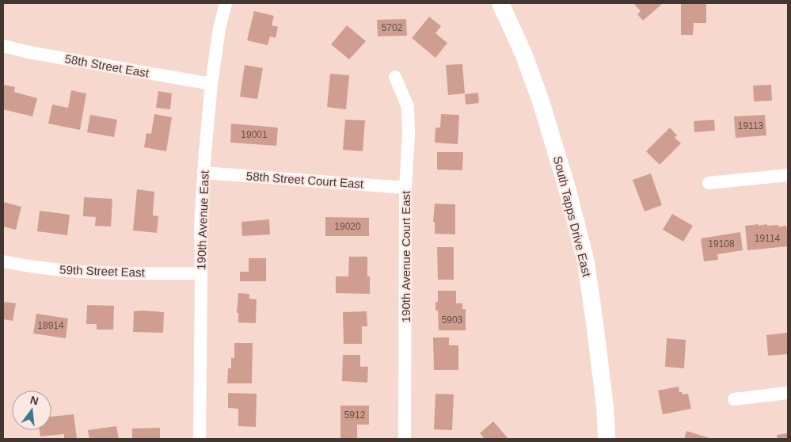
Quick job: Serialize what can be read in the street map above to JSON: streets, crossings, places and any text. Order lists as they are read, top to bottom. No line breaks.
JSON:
{"streets":{"street":["58th Street East","58th Street Court East","South Tapps Drive East","190th Avenue East","190th Avenue Court East","59th Street East"]},"crossings":[["58th Street East","190th Avenue East"],["58th Street Court East","190th Avenue East"],["58th Street Court East","190th Avenue Court East"],["190th Avenue East","59th Street East"]],"house_numbers":["5702","19113","19001","19020","19114","19108","5903","18914","5912"],"north":"top"}
